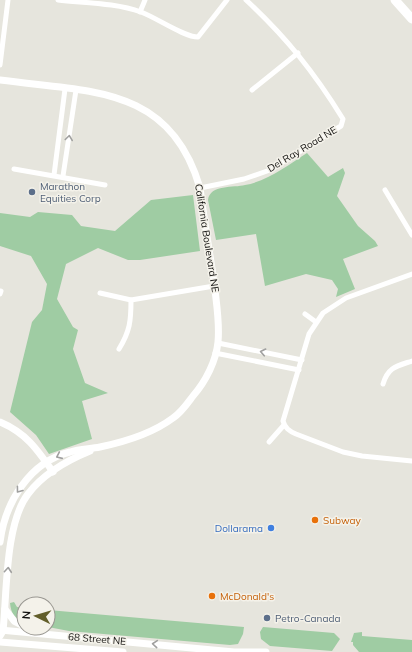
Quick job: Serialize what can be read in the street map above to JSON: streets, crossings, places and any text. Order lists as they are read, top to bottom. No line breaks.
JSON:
{"streets":{"street":["Del Ray Road NE","California Boulevard NE","68 Street NE"]},"crossings":[["Del Ray Road NE","California Boulevard NE"],["California Boulevard NE","68 Street NE"]],"places":["Marathon Equities Corp","Subway","Dollarama","McDonald's","Petro-Canada"],"north":"left"}
